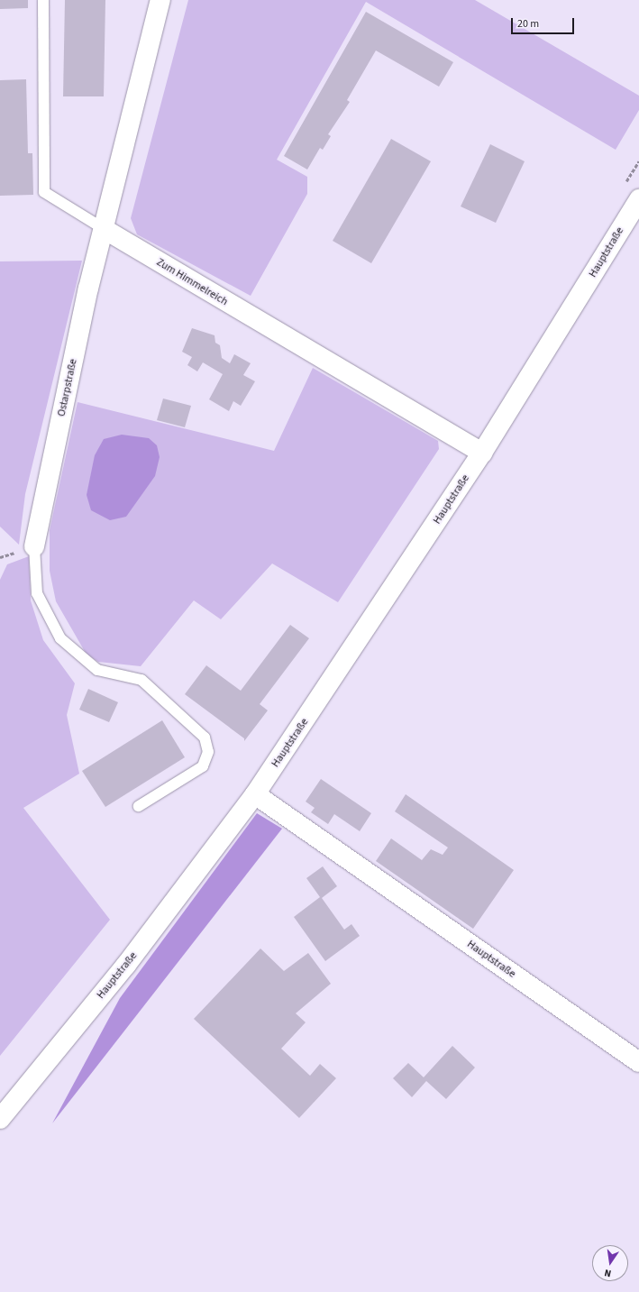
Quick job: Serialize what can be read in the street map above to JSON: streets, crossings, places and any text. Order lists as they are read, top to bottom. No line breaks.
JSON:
{"streets":{"street":["Hauptstraße","Zum Himmelreich","Ostarpstraße"]},"crossings":[["Hauptstraße","Zum Himmelreich"],["Zum Himmelreich","Ostarpstraße"]],"scale_bar":"20 m","north":"bottom"}
